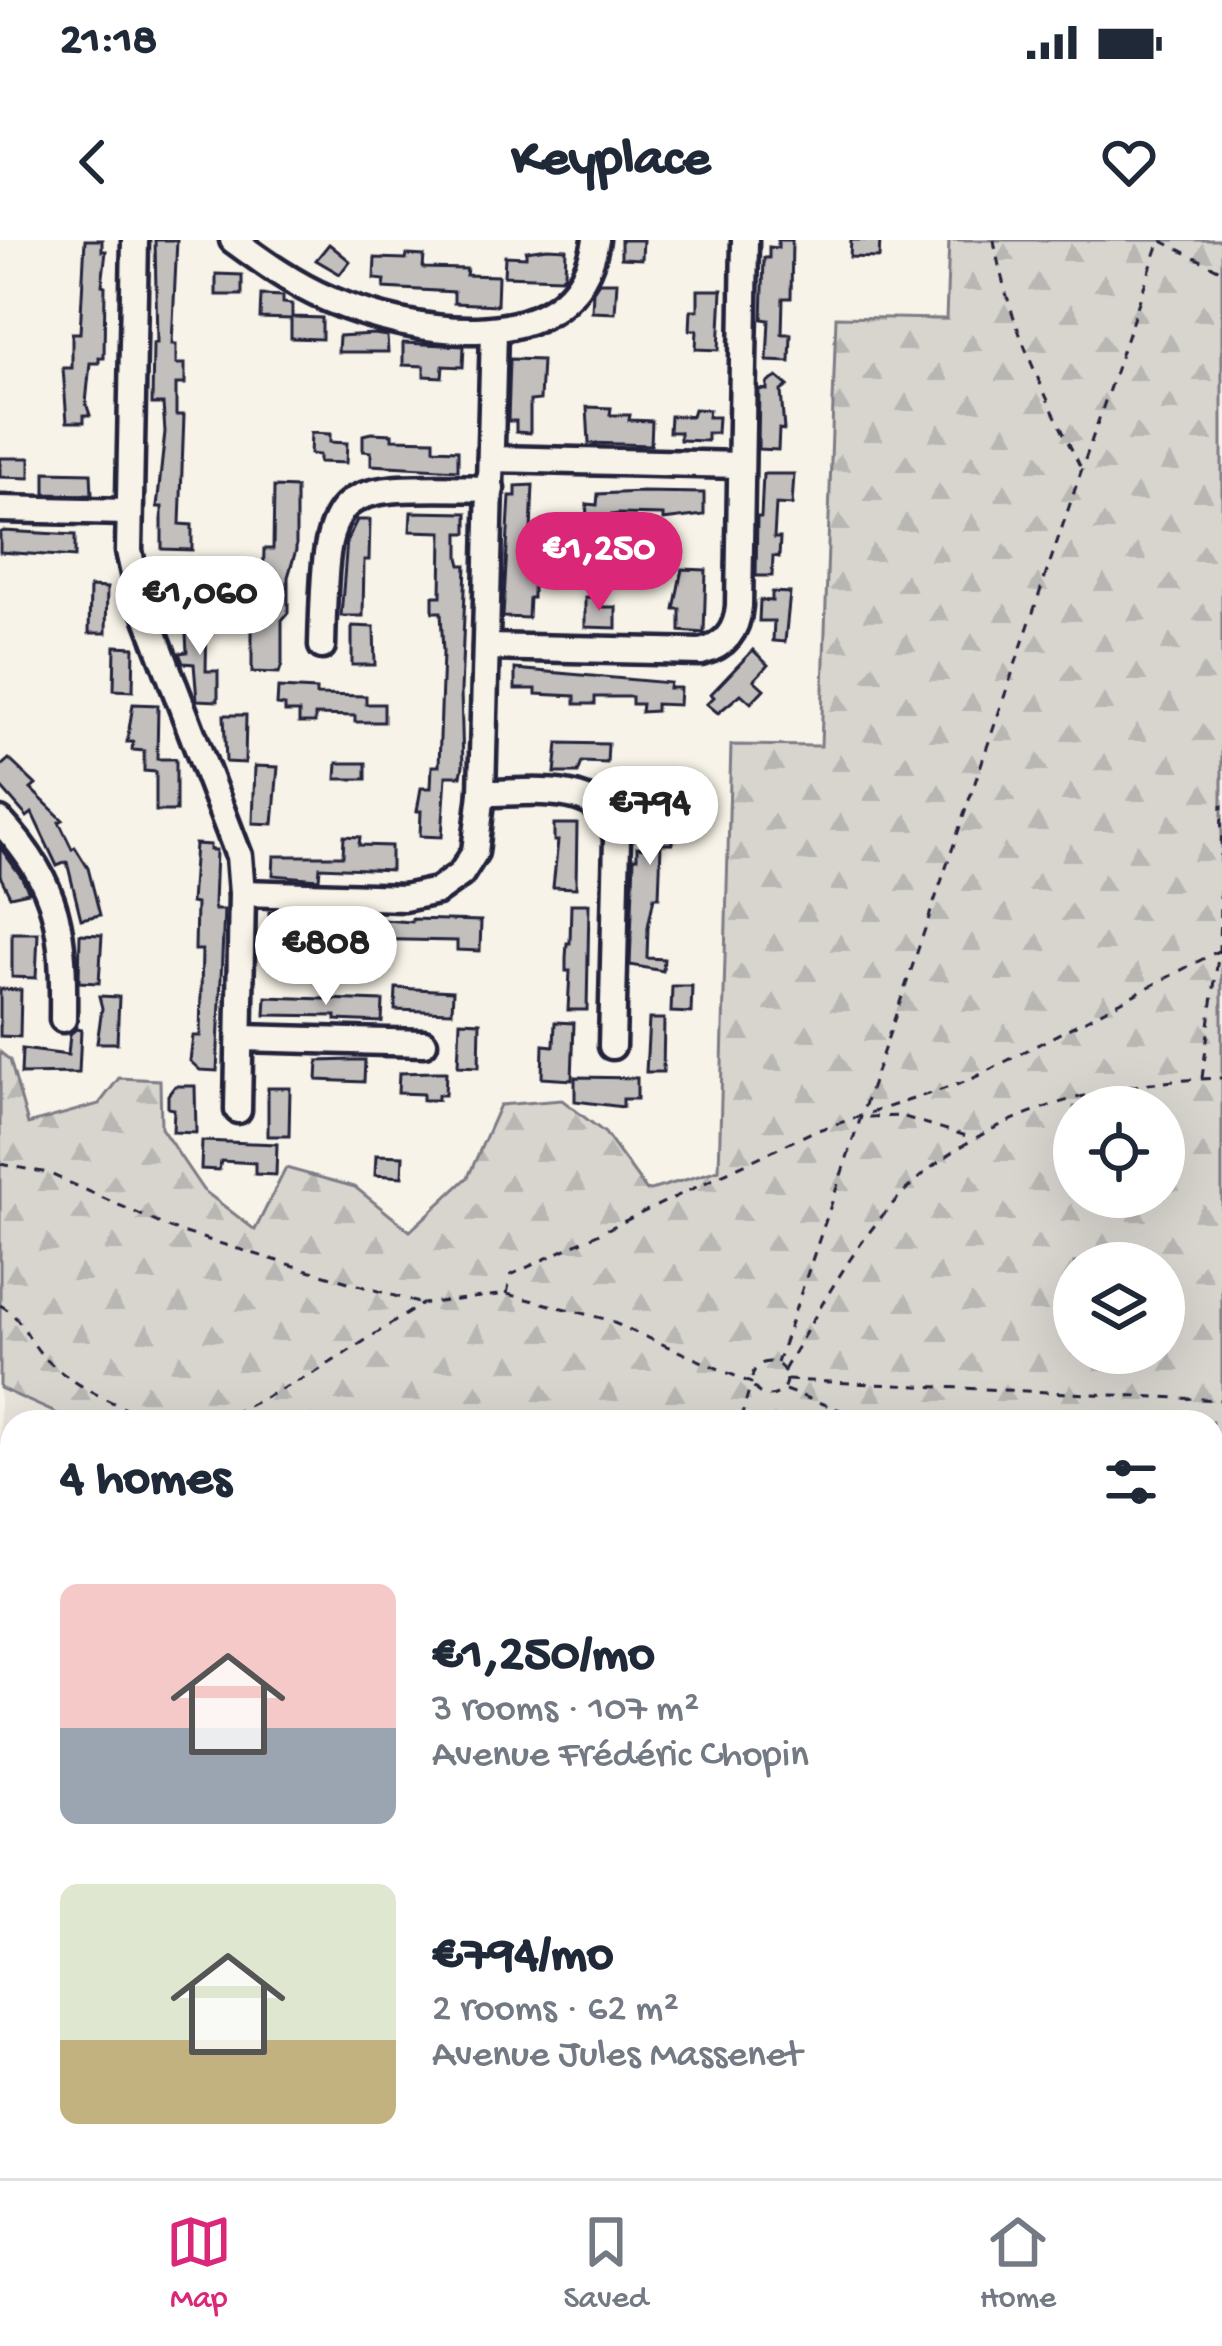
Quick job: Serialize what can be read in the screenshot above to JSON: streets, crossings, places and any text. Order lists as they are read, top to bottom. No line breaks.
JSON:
{"page":{"status":"21:18","header":"Keyplace","price":["€1,250","€1,060","€794","€808"],"heading":"4 homes","list":[{"name":"€1,250/mo","note":"3 rooms · 107 m² · Avenue Frédéric Chopin"},{"name":"€794/mo","note":"2 rooms · 62 m² · Avenue Jules Massenet"}],"tabs":["Map","Saved","Home"]}}
